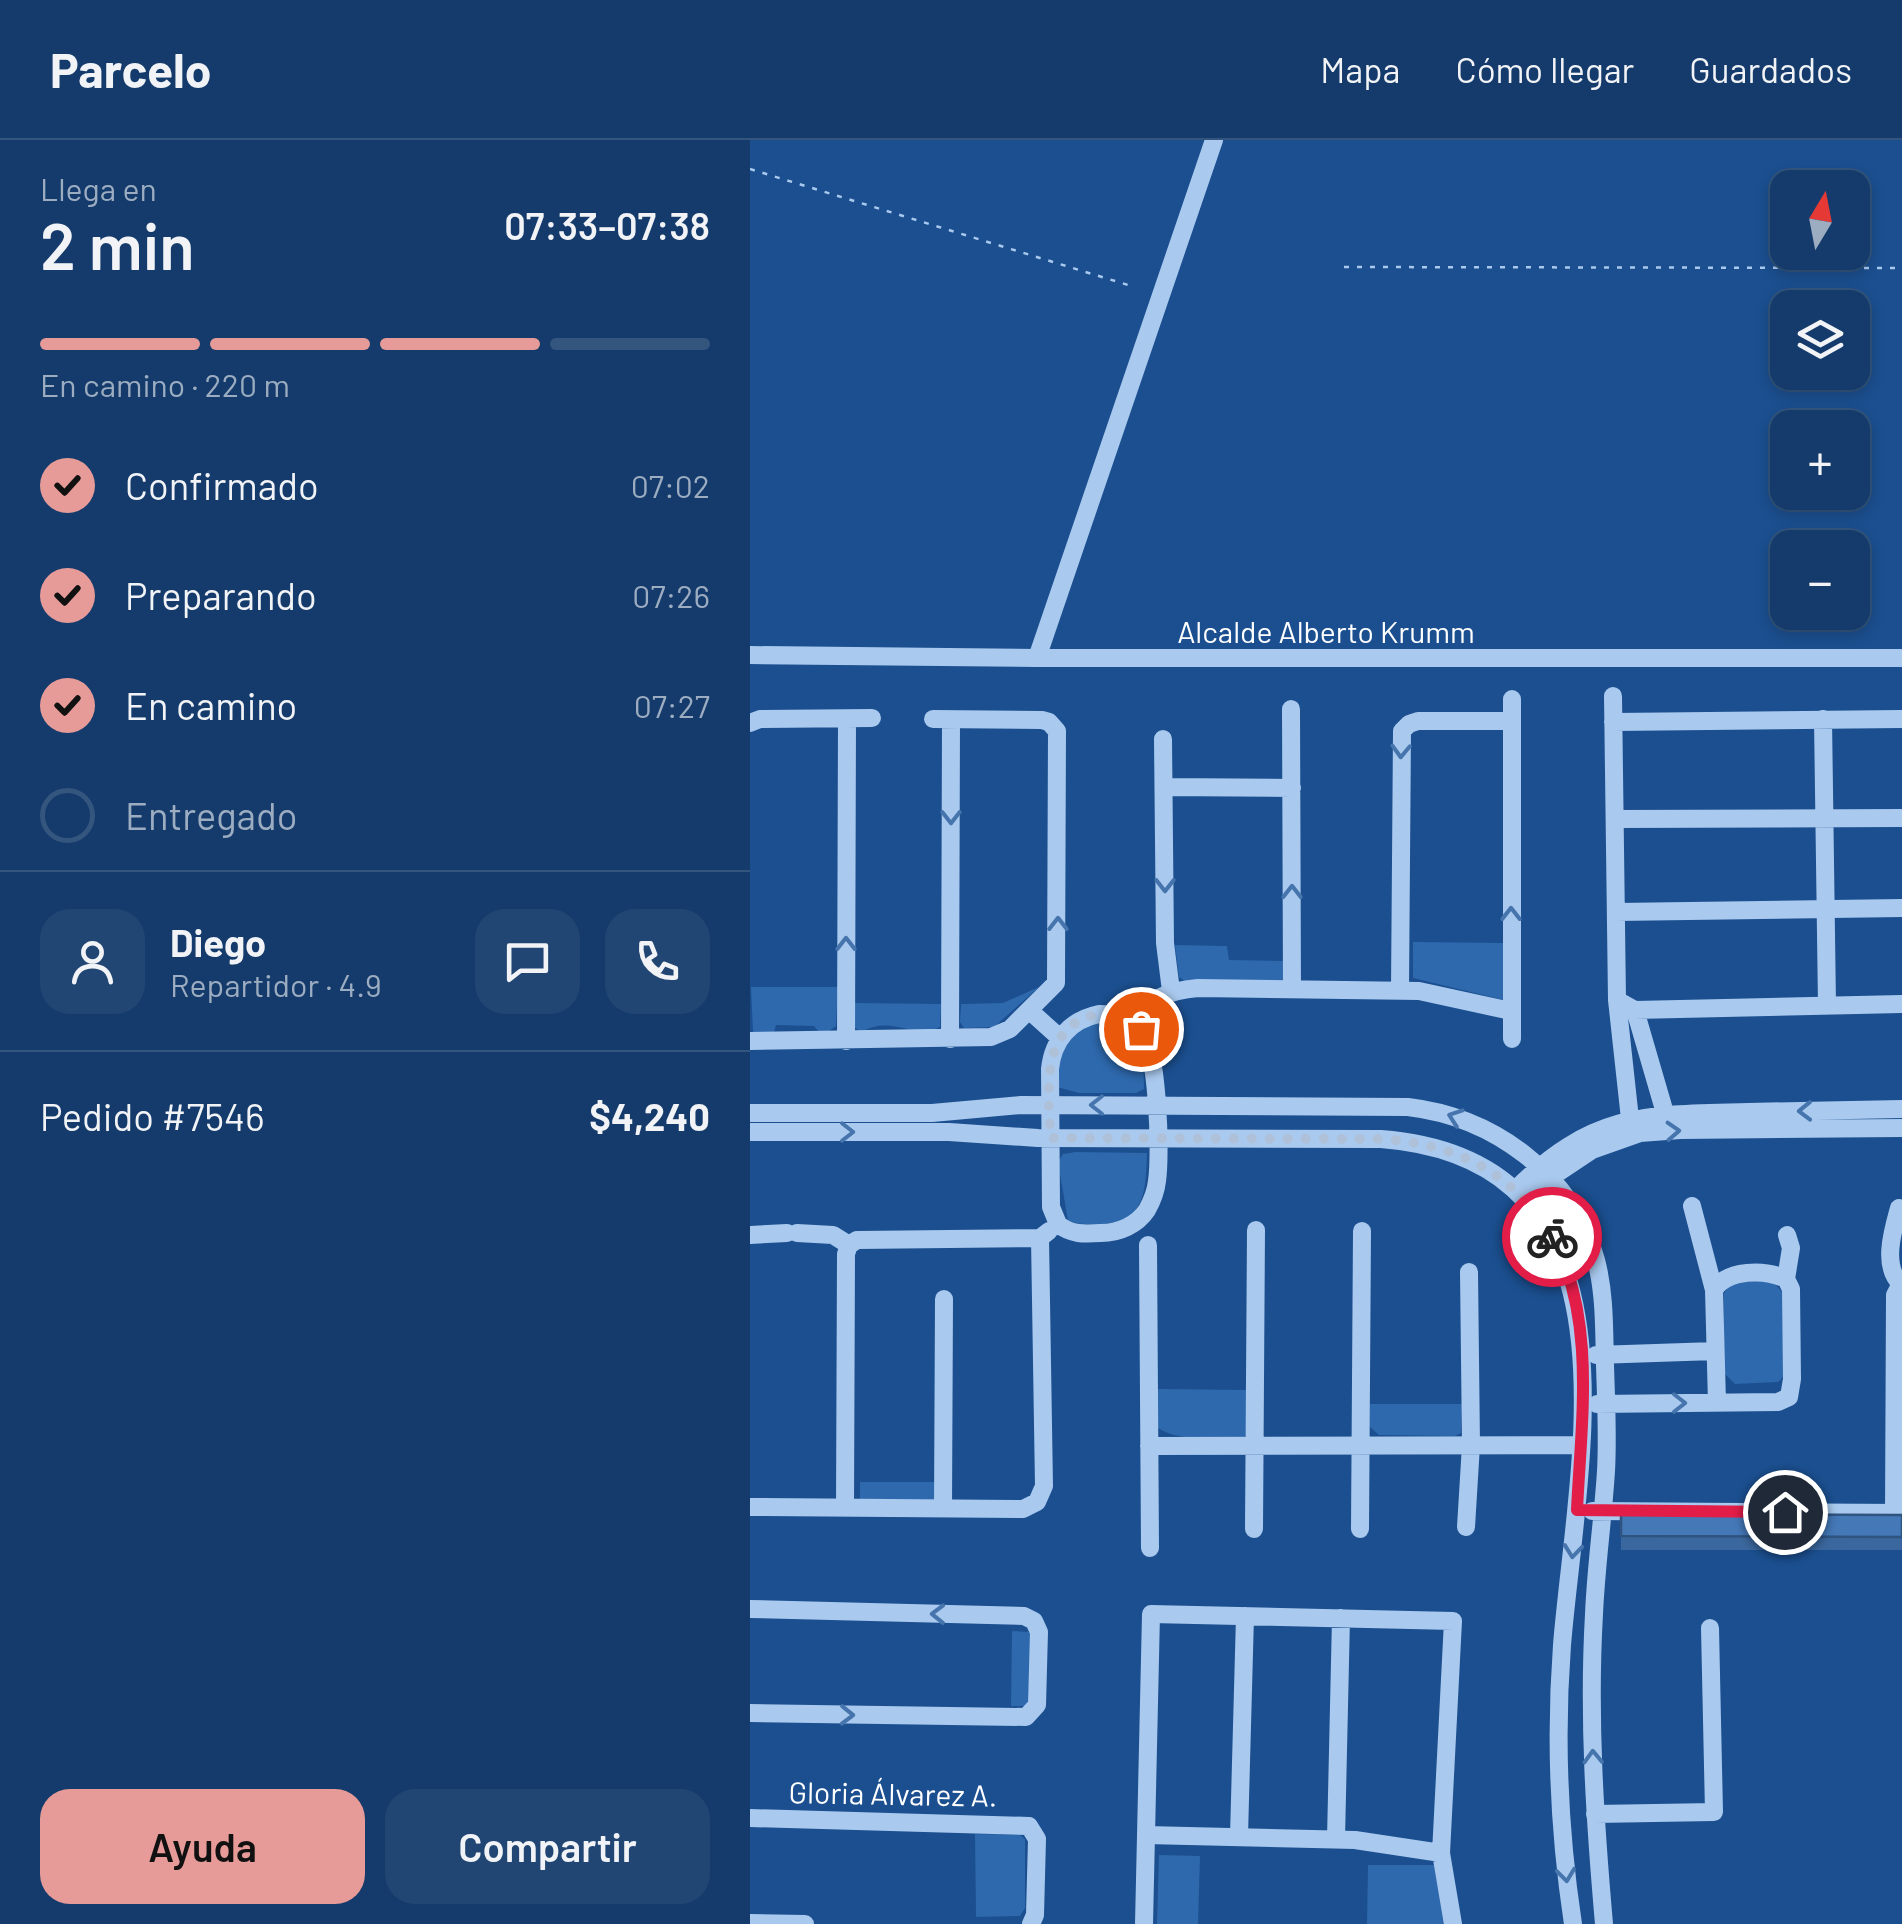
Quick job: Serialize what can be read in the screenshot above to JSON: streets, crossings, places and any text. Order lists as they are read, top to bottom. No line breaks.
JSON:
{"streets":{"street":["Alcalde Alberto Krumm","Gloria Álvarez A."]},"north":"top","page":{"header":"Parcelo","nav":["Mapa","Cómo llegar","Guardados"],"heading":["2 min","Llega en","07:33–07:38"],"panel":["Diego","Repartidor · 4.9","Pedido #7546","$4,240"],"map_buttons":["+","−"],"bar":"En camino · 220 m","list":[["Confirmado","07:02"],["Preparando","07:26"],["En camino","07:27"],"Entregado"],"buttons":["Ayuda","Compartir"]}}
